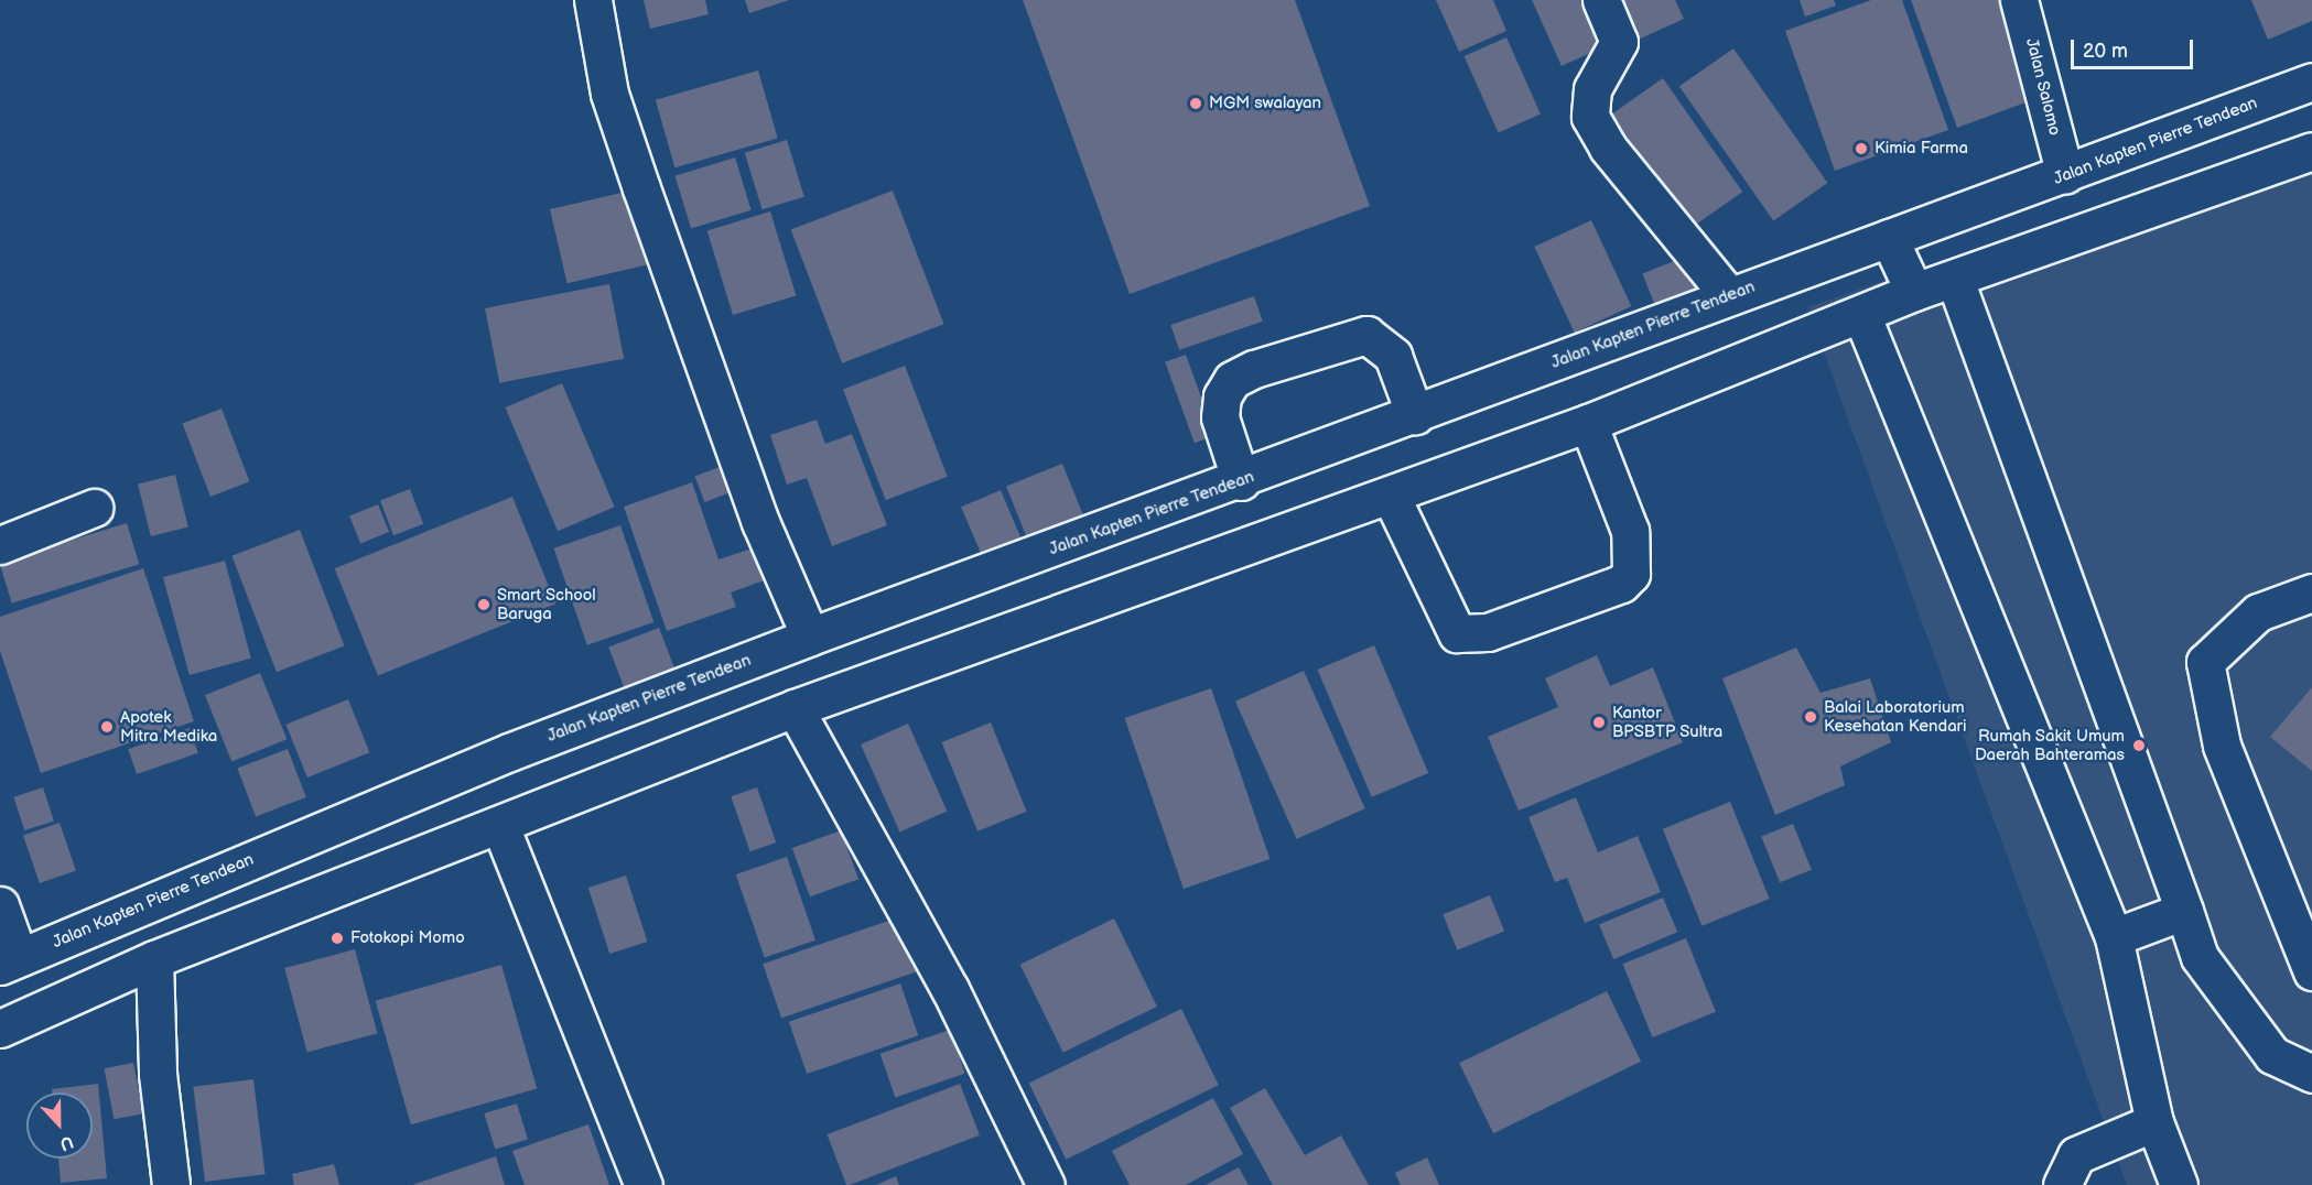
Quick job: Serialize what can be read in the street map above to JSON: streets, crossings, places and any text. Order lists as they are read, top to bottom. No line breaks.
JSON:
{"streets":{"main road":["Jalan Salomo","Jalan Kapten Pierre Tendean"]},"crossings":[["Jalan Salomo","Jalan Kapten Pierre Tendean"]],"places":["MGM swalayan","Kimia Farma","Smart School Baruga","Balai Laboratorium Kesehatan Kendari","Kantor BPSBTP Sultra","Apotek Mitra Medika","Rumah Sakit Umum Daerah Bahteramas","Fotokopi Momo"],"scale_bar":"20 m","north":"bottom"}
